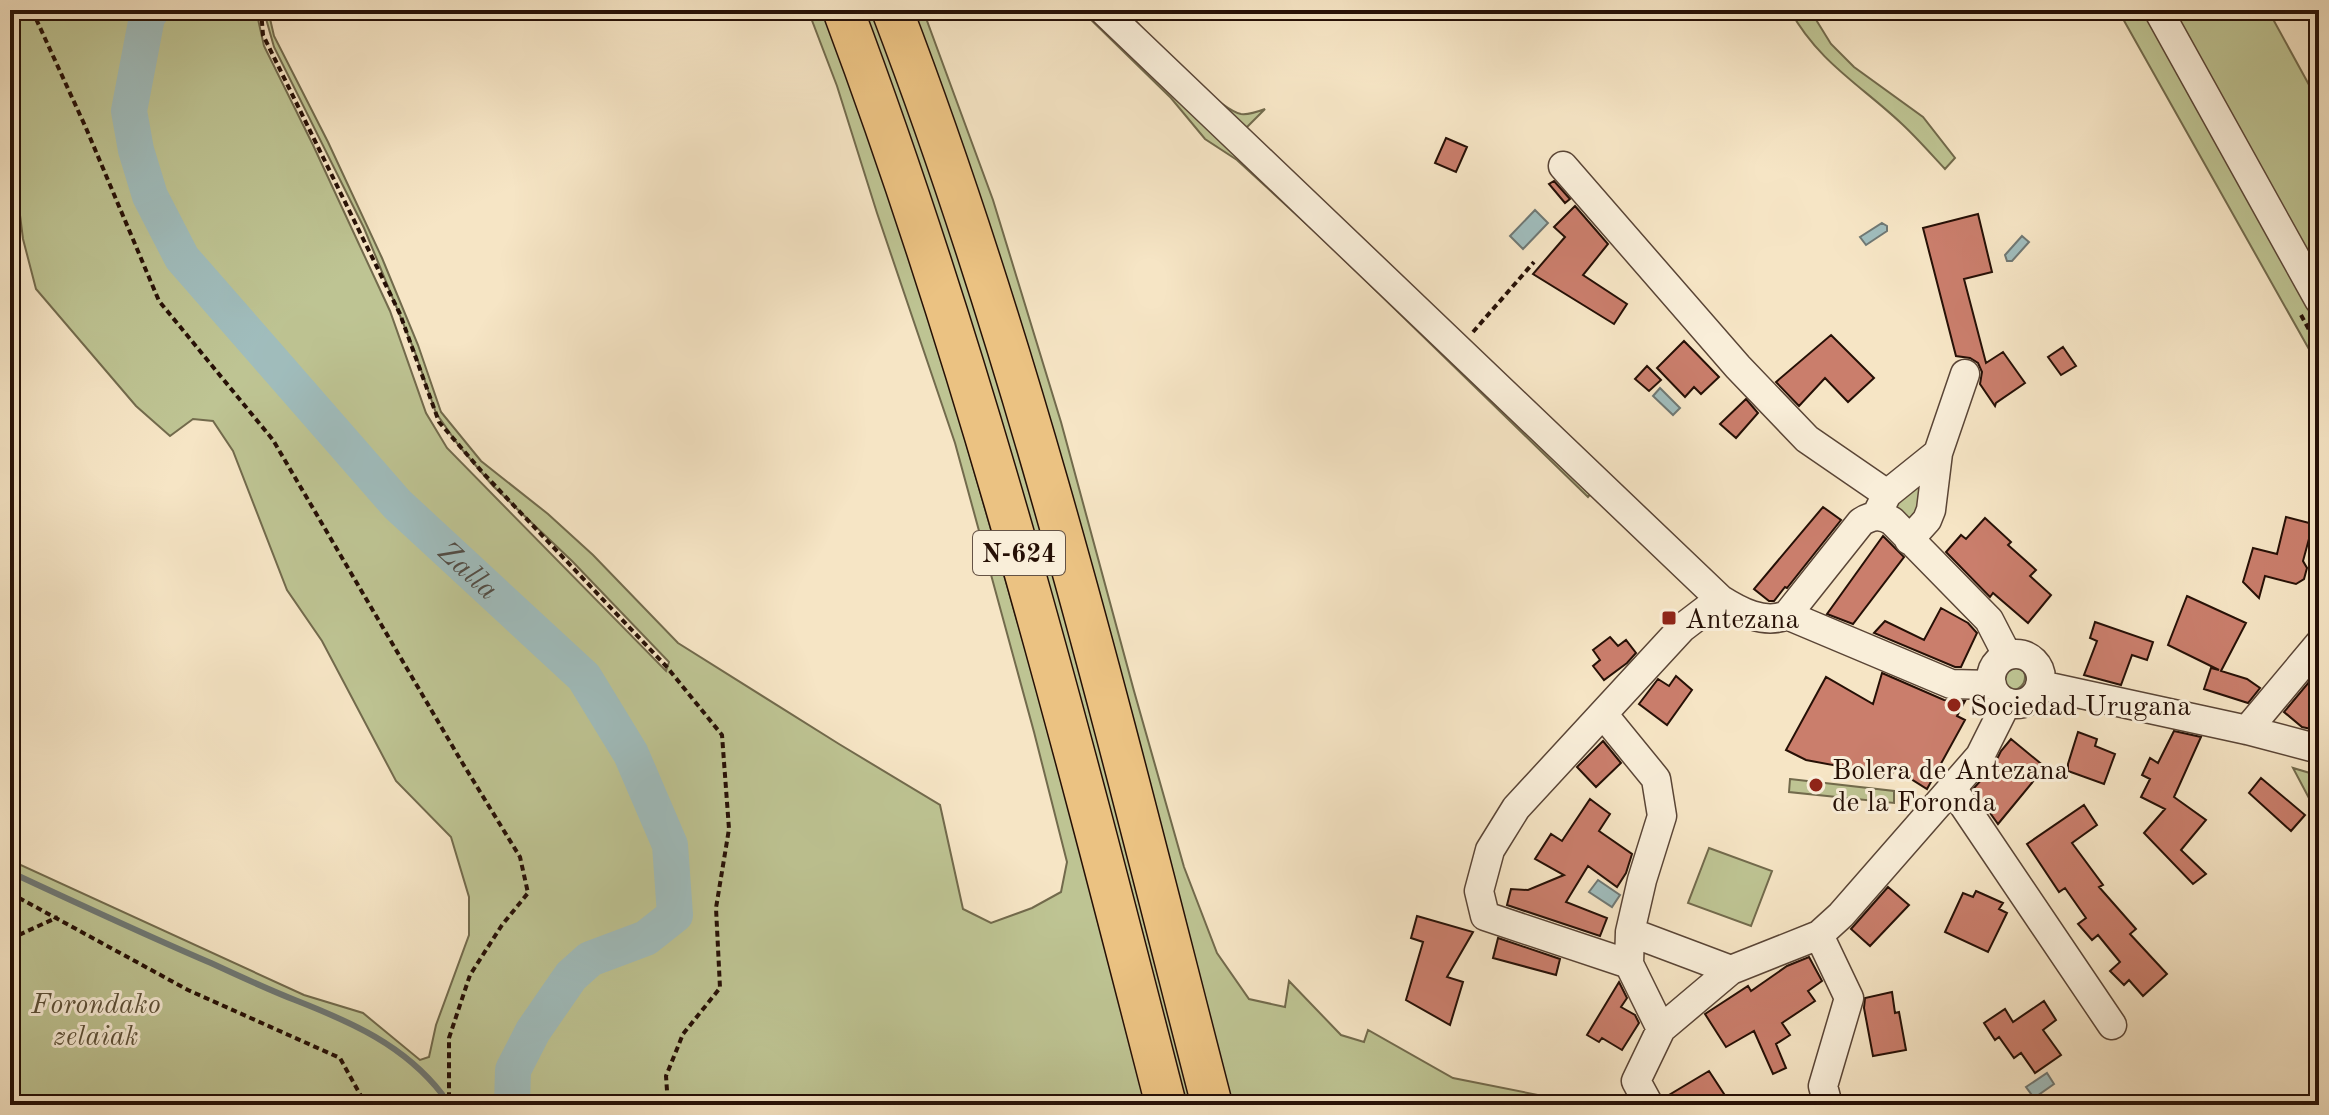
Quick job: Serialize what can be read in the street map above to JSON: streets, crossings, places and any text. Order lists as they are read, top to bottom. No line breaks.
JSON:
{"streets":{"highway":["N-624"]},"water":["Zalla"],"parks":["Forondako zelaiak"],"places":{"transit":["Antezana"],"other":["Sociedad Urugana","Bolera de Antezana de la Foronda"]}}
